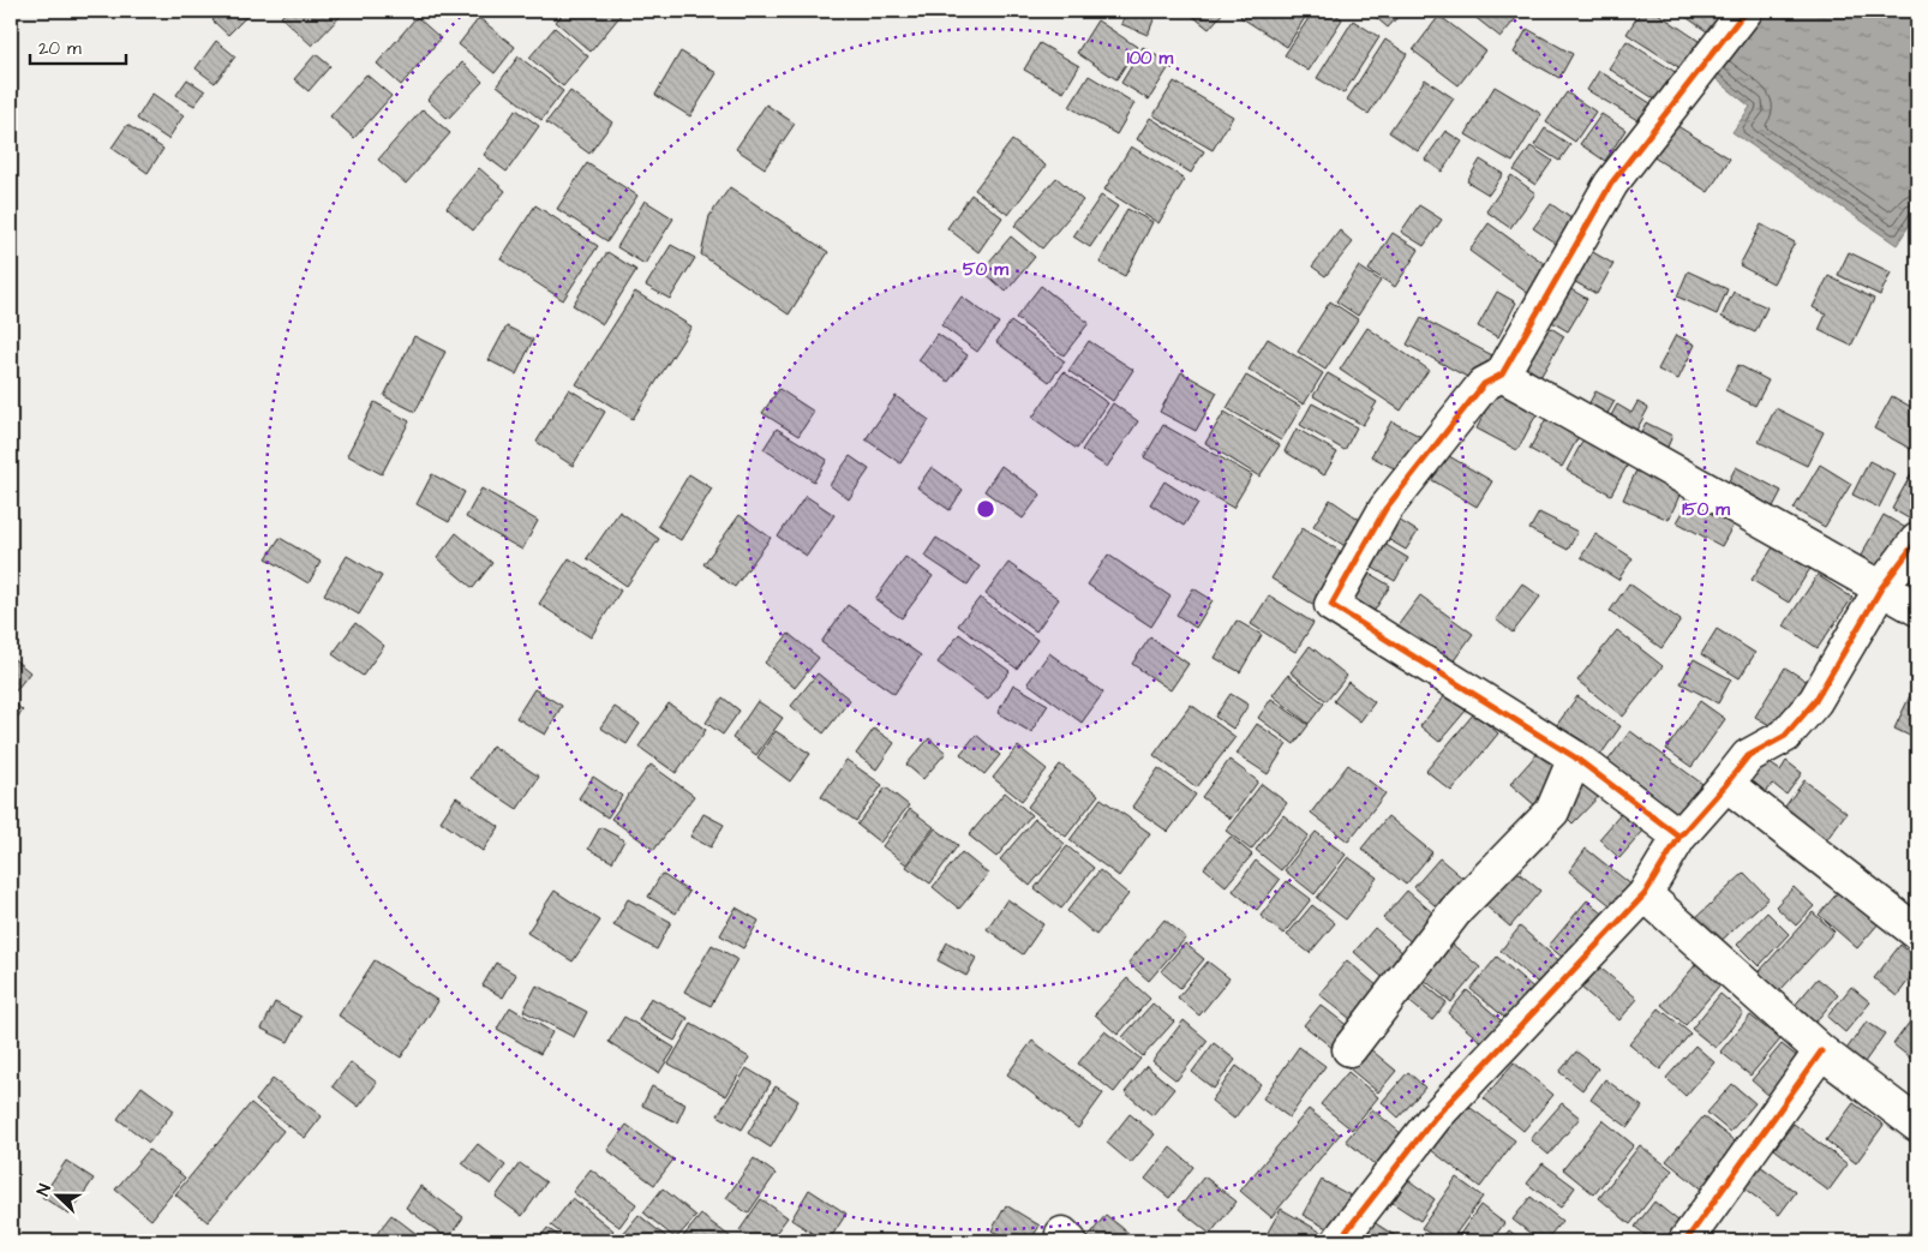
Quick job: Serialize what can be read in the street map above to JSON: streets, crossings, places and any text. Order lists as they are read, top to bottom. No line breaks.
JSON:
{"scale_bar":"20 m","north":"left","rings":["100 m","50 m","150 m"]}
